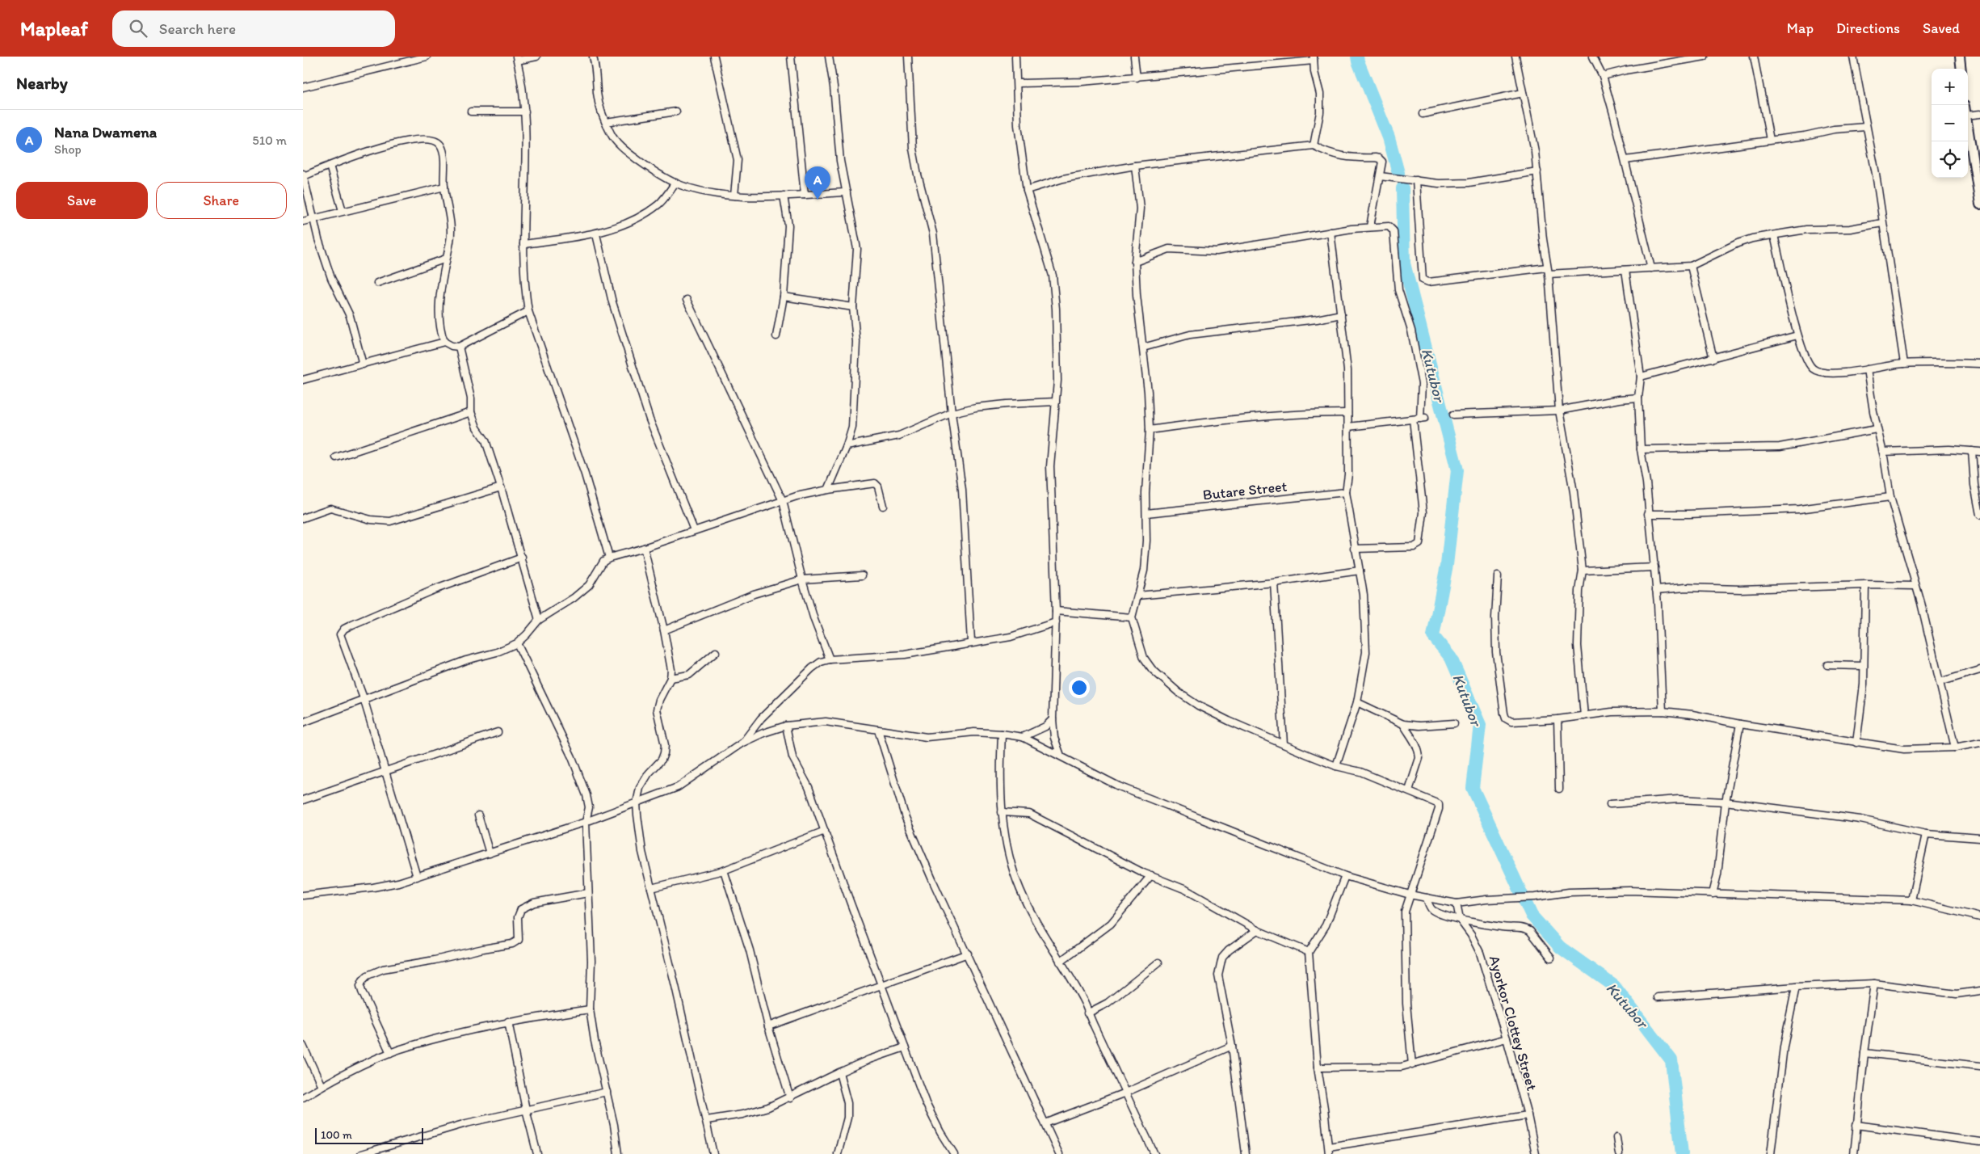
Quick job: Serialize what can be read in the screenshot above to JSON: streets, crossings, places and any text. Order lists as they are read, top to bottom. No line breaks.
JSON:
{"streets":{"street":["Butare Street","Ayorkor Clottey Street"]},"water":["Kutubor"],"scale_bar":"100 m","page":{"header":"Mapleaf","search":"Search here","nav":["Map","Directions","Saved"],"heading":"Nearby","map_buttons":["+","−"],"list":[{"mark":"A","name":"Nana Dwamena","note":"Shop","value":"510 m"}],"pins":"A","buttons":["Save","Share"],"scale":"100 m"}}
